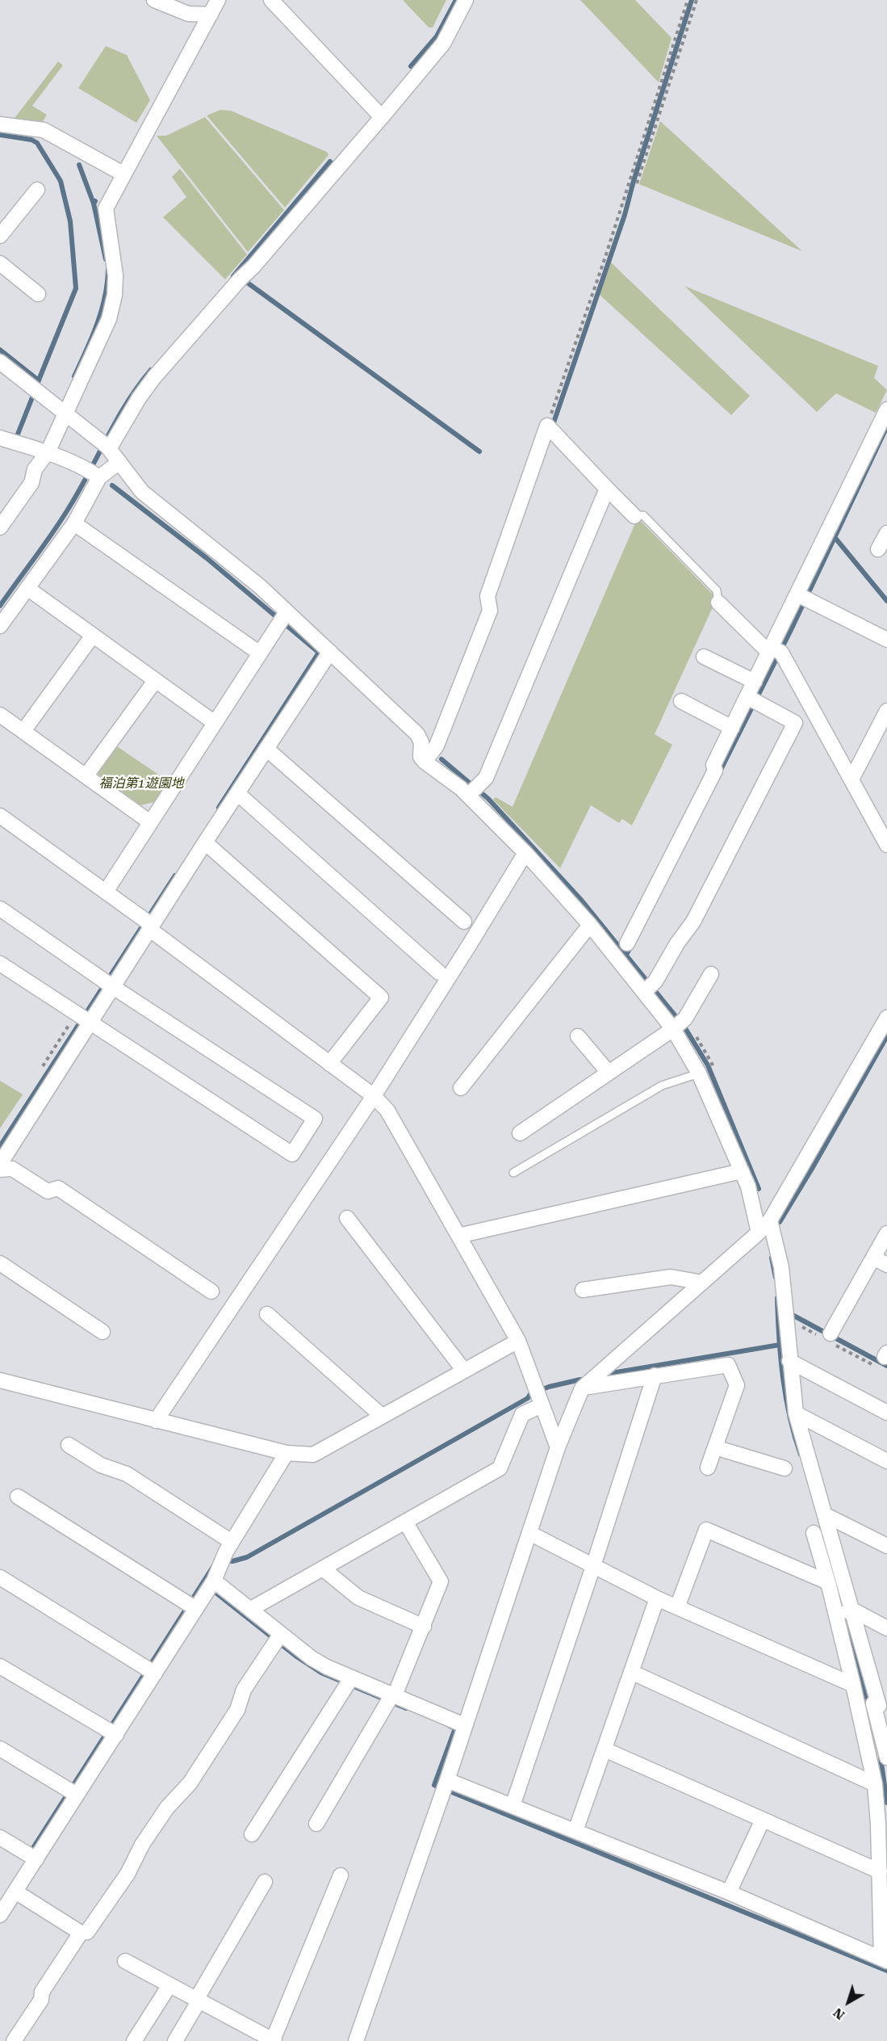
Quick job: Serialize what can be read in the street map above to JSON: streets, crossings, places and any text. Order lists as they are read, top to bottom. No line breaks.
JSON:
{"parks":["福泊第1遊園地"],"north":"bottom left"}
